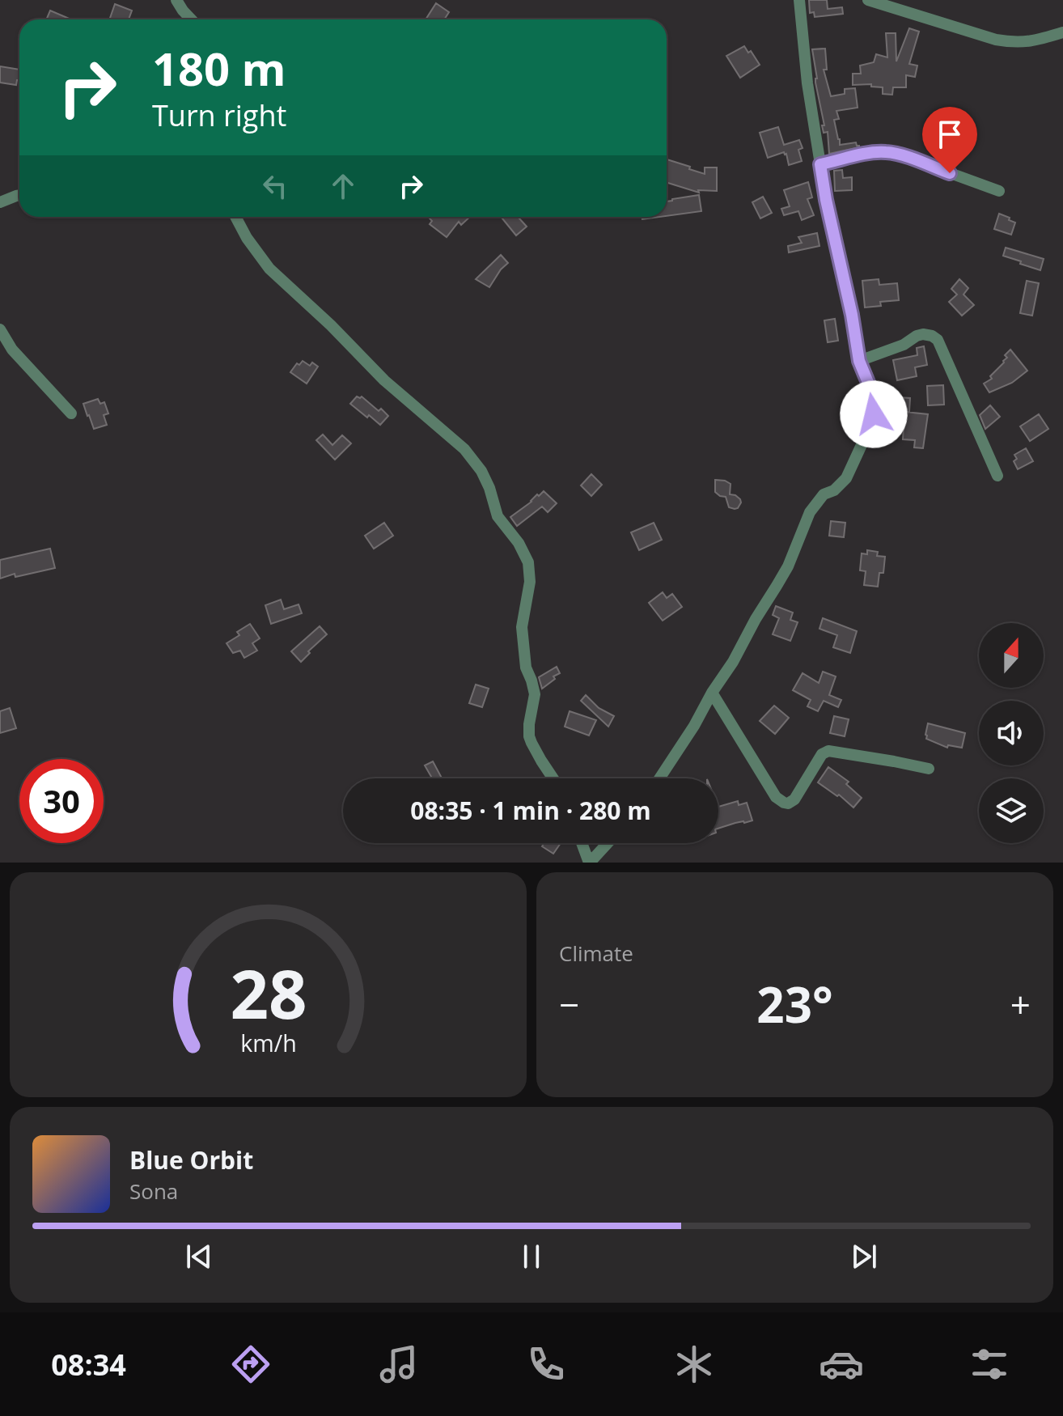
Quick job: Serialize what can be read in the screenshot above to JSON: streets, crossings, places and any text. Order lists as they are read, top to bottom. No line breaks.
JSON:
{"north":"top","page":{"turn":["180 m","Turn right"],"limit":"30","trip":"08:35 · 1 min · 280 m","tile":"Climate","heat":["−","23°","+"],"song":["Blue Orbit","Sona"],"tabs":"08:34","gauge":["28","km/h"]}}
